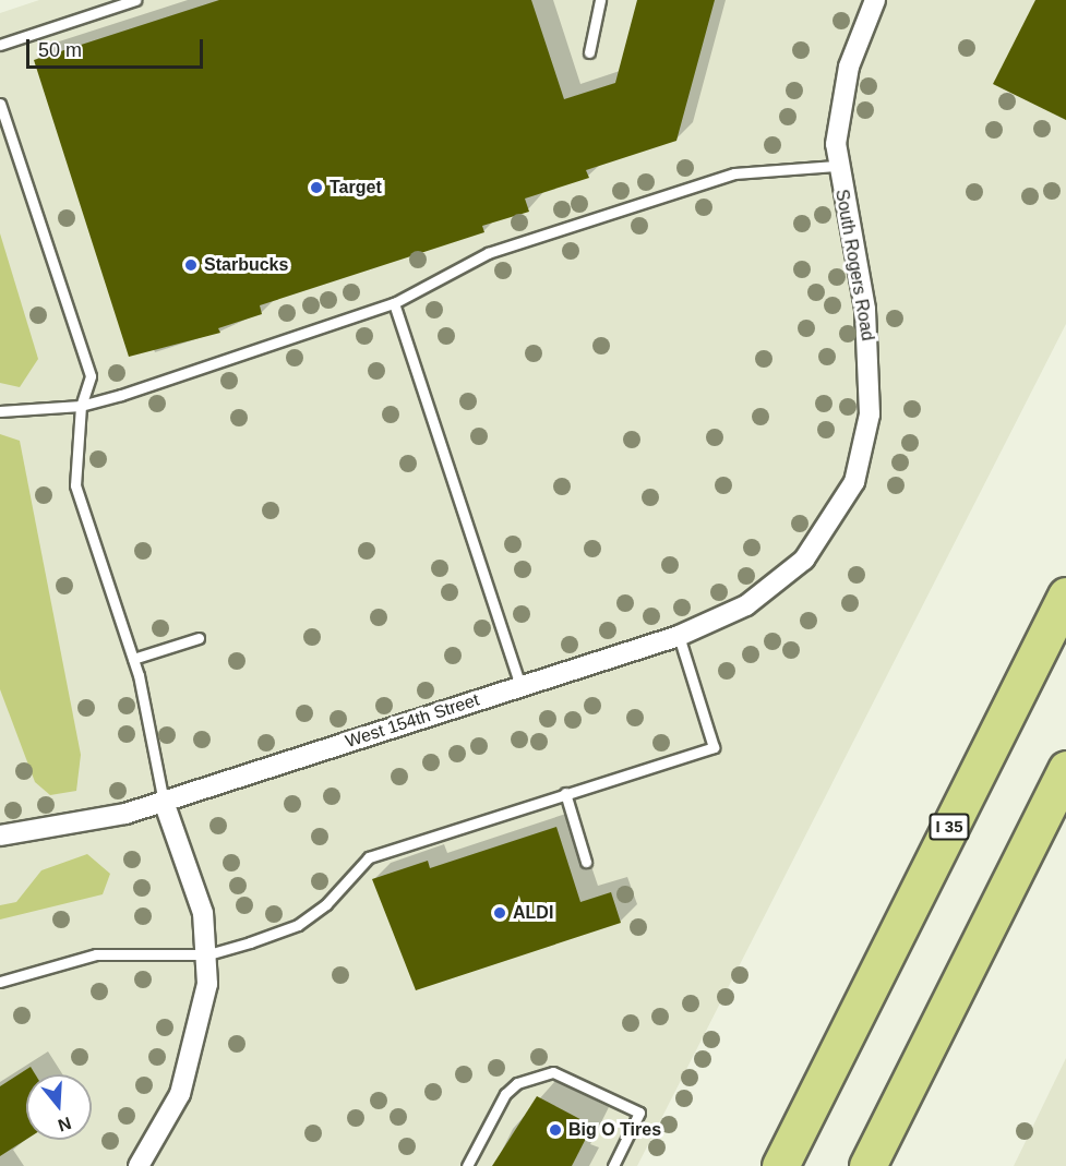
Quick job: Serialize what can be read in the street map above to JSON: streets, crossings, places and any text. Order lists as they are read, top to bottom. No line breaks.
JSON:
{"streets":{"highway":["I 35"],"street":["South Rogers Road","West 154th Street"]},"crossings":[["South Rogers Road","West 154th Street"]],"places":["Target","Starbucks","ALDI","Big O Tires"],"scale_bar":"50 m","north":"bottom"}
